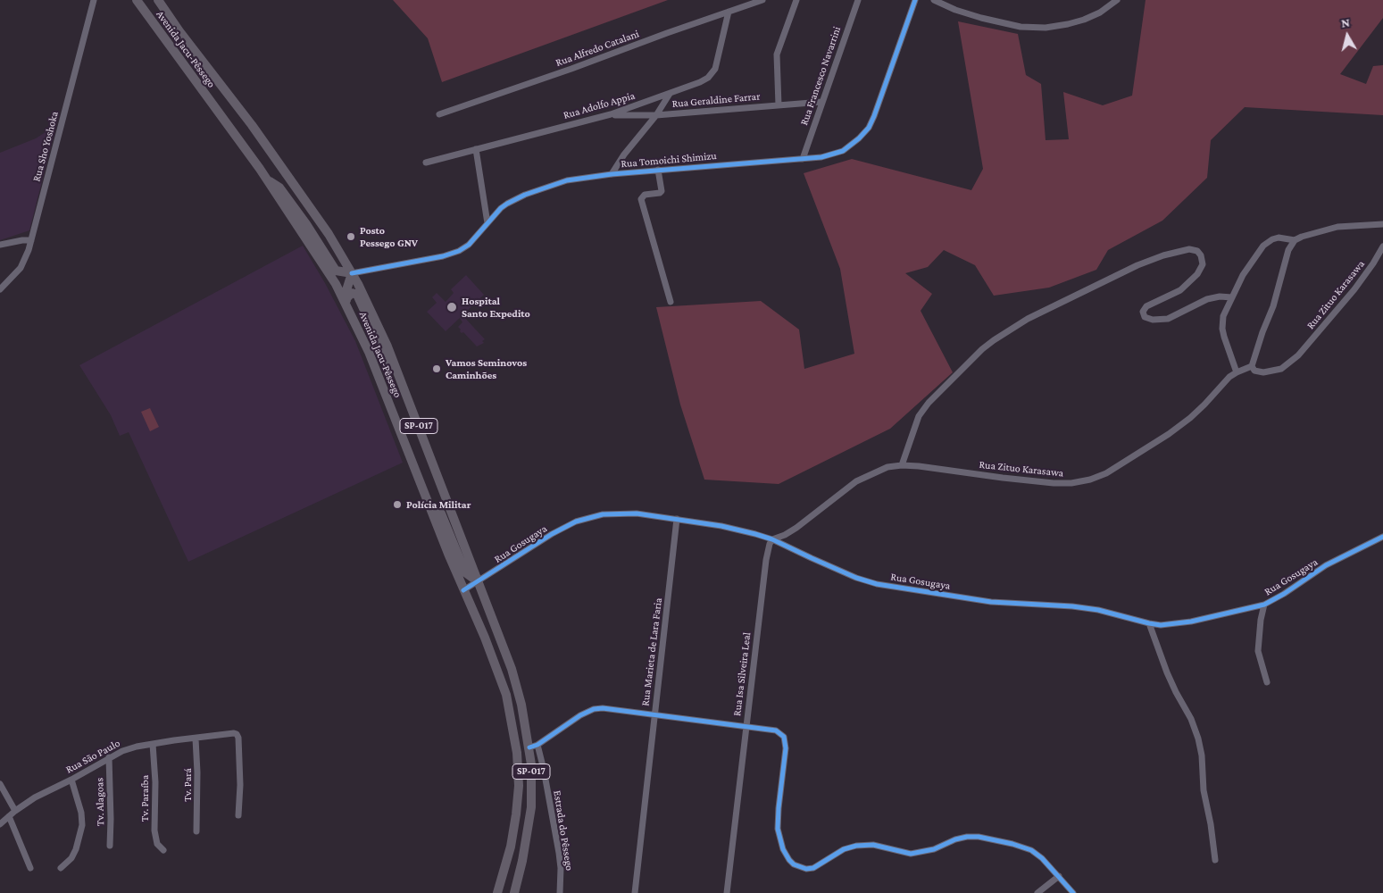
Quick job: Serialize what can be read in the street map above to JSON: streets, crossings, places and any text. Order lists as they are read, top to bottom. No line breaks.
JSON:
{"streets":{"highway":["Avenida Jacu-Pêssego","SP-017"],"street":["Rua Alfredo Catalani","Rua Francesco Navarrini","Rua Geraldine Farrar","Rua Adolfo Appia","Rua Sho Yoshoka","Rua Tomoichi Shimizu","Rua Zituo Karasawa","Rua Gosugaya","Rua Marieta de Lara Faria","Rua Isa Silveira Leal","Rua São Paulo","Tv. Pará","Tv. Paraíba","Tv. Alagoas","Estrada do Pêssego"]},"crossings":[["Rua Alfredo Catalani","Rua Adolfo Appia"],["Avenida Jacu-Pêssego","Rua Tomoichi Shimizu"],["Avenida Jacu-Pêssego","Rua Gosugaya"],["Avenida Jacu-Pêssego","Estrada do Pêssego"],["Rua Francesco Navarrini","Rua Geraldine Farrar"],["Rua Francesco Navarrini","Rua Tomoichi Shimizu"],["Rua Geraldine Farrar","Rua Adolfo Appia"],["Rua Zituo Karasawa","Rua Gosugaya"],["Rua Zituo Karasawa","Rua Isa Silveira Leal"],["Rua Gosugaya","Rua Marieta de Lara Faria"],["Rua Gosugaya","Rua Isa Silveira Leal"],["Rua São Paulo","Tv. Pará"],["Rua São Paulo","Tv. Paraíba"],["Rua São Paulo","Tv. Alagoas"]],"places":["Posto Pessego GNV","Hospital Santo Expedito","Vamos Seminovos Caminhões","Polícia Militar"],"north":"top"}
